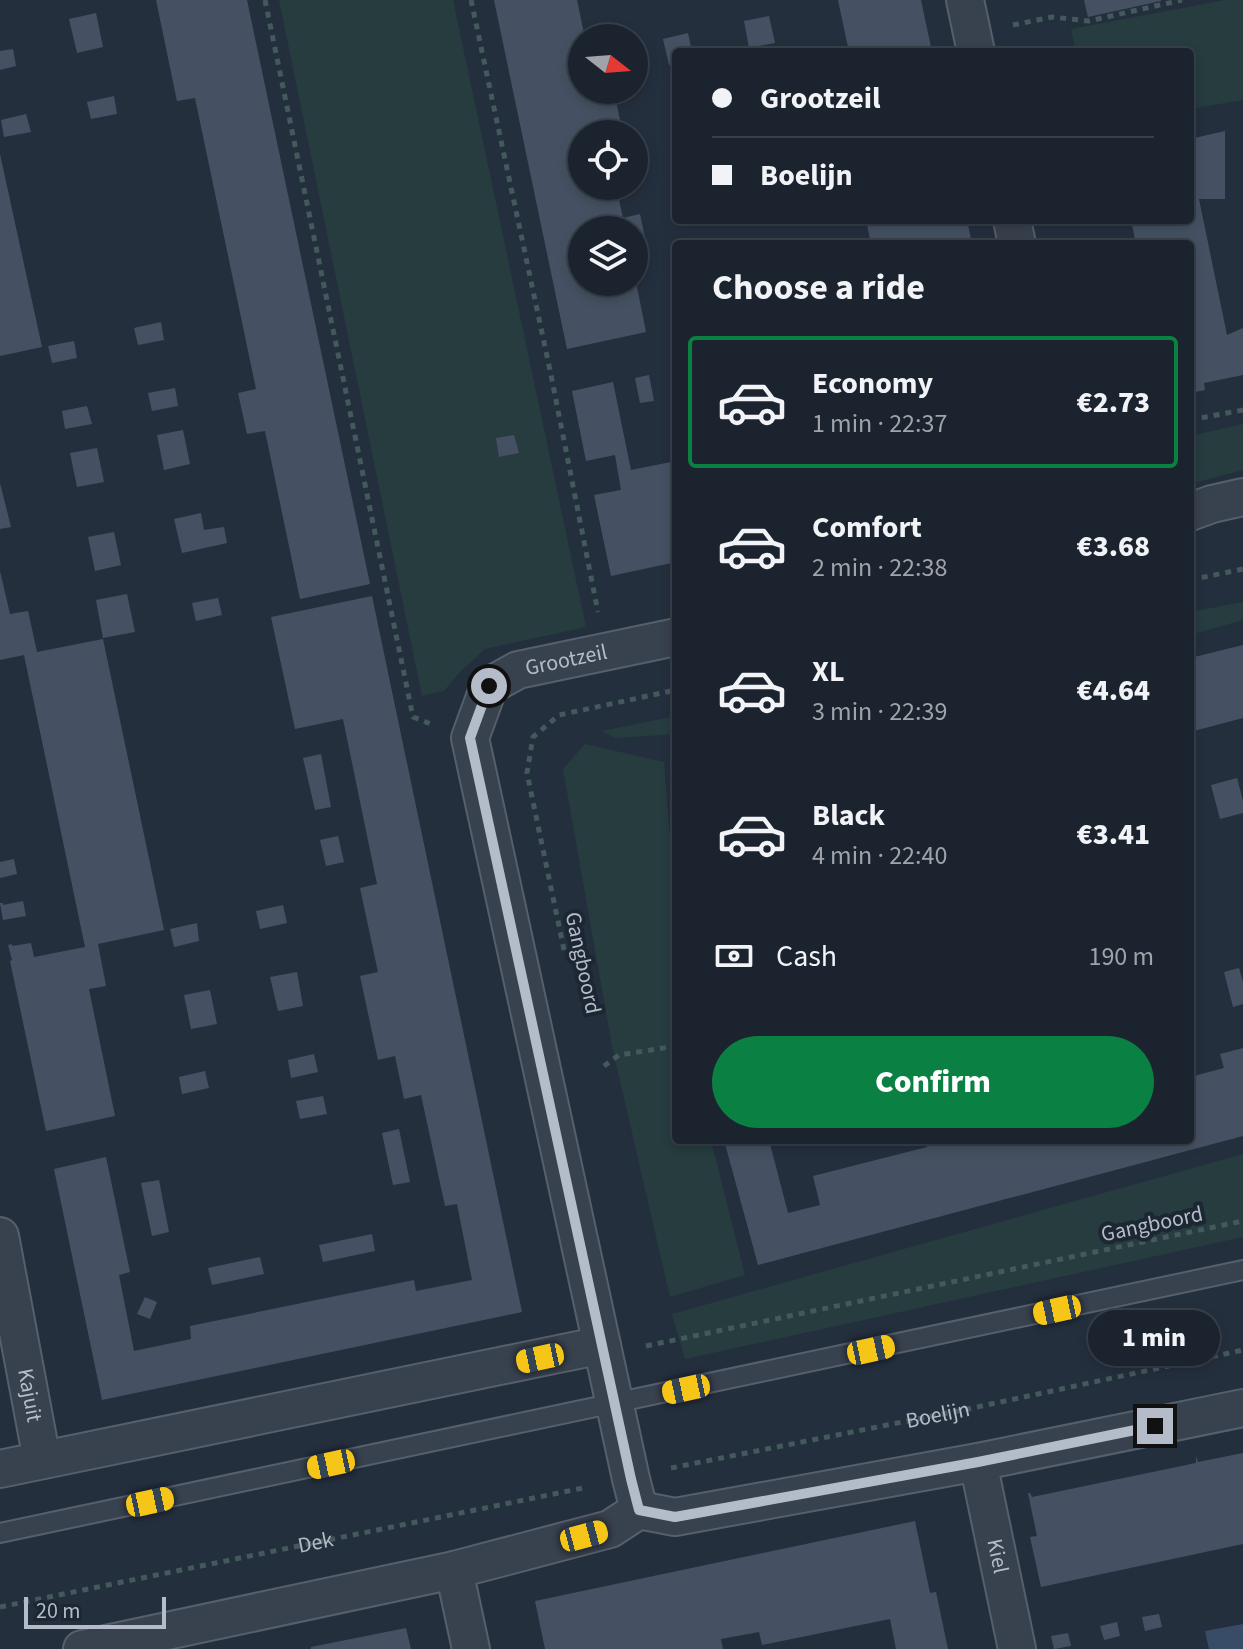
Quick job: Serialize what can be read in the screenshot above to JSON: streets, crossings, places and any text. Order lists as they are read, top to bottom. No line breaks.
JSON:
{"streets":{"street":["Grootzeil","Kajuit","Kiel"],"path":["Gangboord","Boelijn","Dek"]},"crossings":[["Gangboord","Boelijn"],["Boelijn","Dek"]],"scale_bar":"20 m","north":"right","page":{"banner":["Grootzeil","Boelijn"],"heading":"Choose a ride","list":[{"name":"Economy","note":"1 min · 22:37","value":"€2.73"},{"name":"Comfort","note":"2 min · 22:38","value":"€3.68"},{"name":"XL","note":"3 min · 22:39","value":"€4.64"},{"name":"Black","note":"4 min · 22:40","value":"€3.41"}],"pay":["Cash","190 m"],"buttons":"Confirm","bubble":"1 min","scale":"20 m"}}
